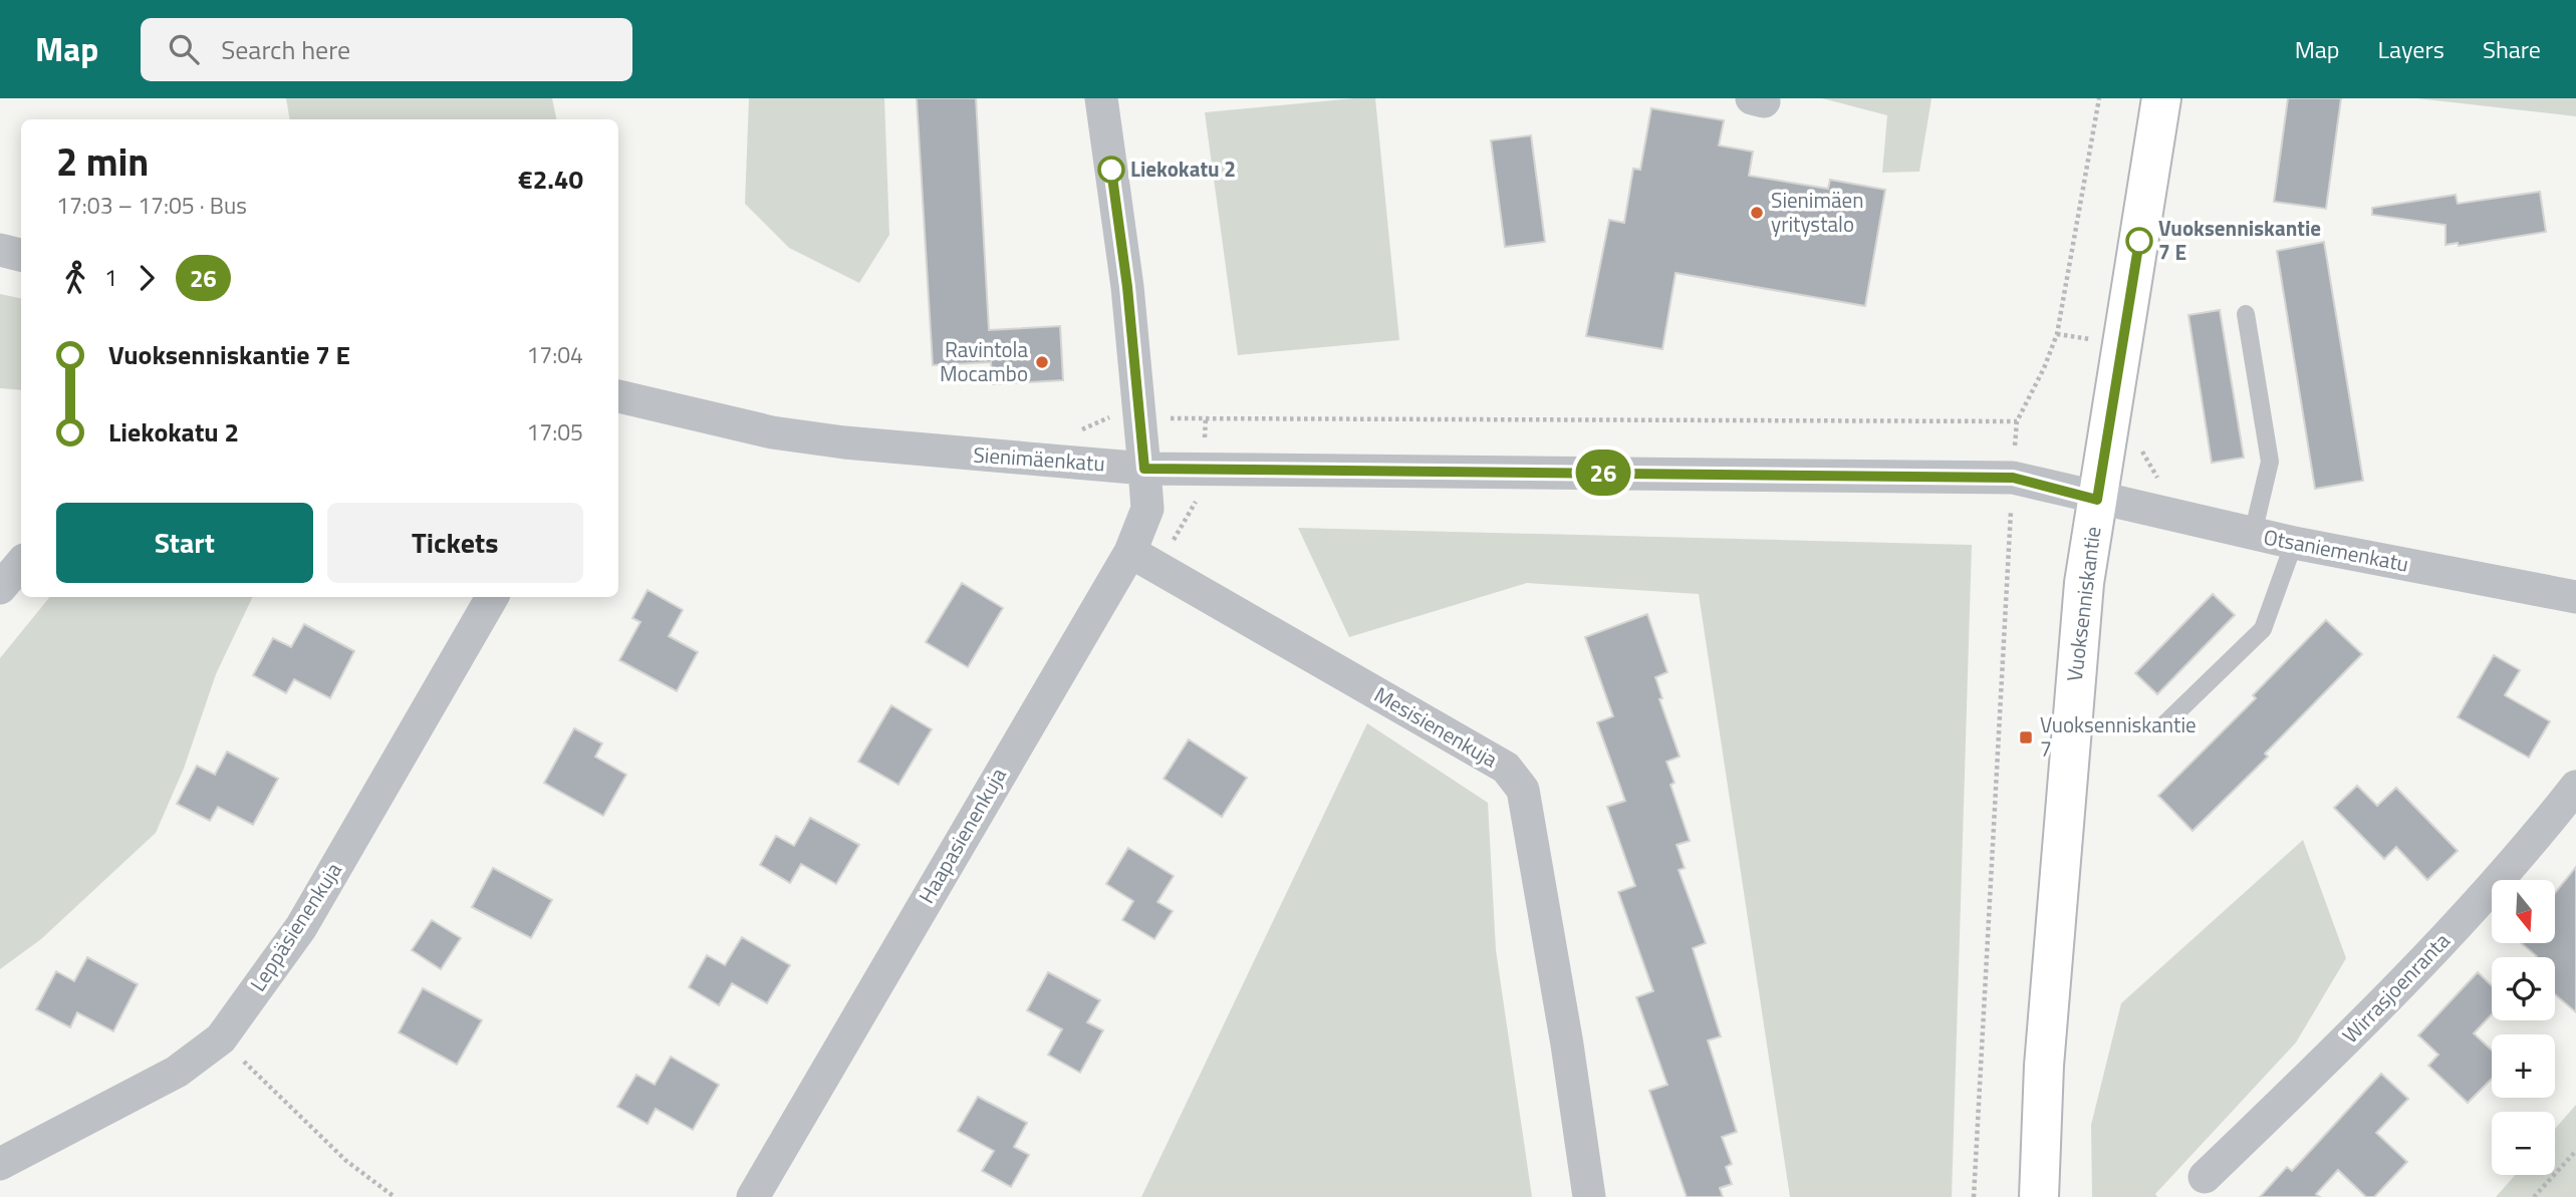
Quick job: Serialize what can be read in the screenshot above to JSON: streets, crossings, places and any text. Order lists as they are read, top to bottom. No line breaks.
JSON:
{"streets":{"street":["Sienimäenkatu","Otsaniemenkatu","Vuoksenniskantie","Mesisienenkuja","Haapasienenkuja","Leppäsienenkuja","Wirrasjoenranta"]},"crossings":[["Sienimäenkatu","Otsaniemenkatu"],["Sienimäenkatu","Vuoksenniskantie"],["Sienimäenkatu","Haapasienenkuja"],["Otsaniemenkatu","Vuoksenniskantie"],["Mesisienenkuja","Haapasienenkuja"]],"places":{"other":["Liekokatu 2","Sienimäen yritystalo","Vuoksenniskantie 7 E","Ravintola Mocambo"],"transit":["Vuoksenniskantie 7"]},"lines":["bus line 26"],"north":"bottom","page":{"header":"Map","search":"Search here","nav":["Map","Layers","Share"],"on_map":"26","heading":["2 min","17:03 – 17:05 · Bus","€2.40"],"legs":["1","26"],"list":[{"name":"Vuoksenniskantie 7 E","value":"17:04"},{"name":"Liekokatu 2","value":"17:05"}],"buttons":["Start","Tickets"],"map_buttons":["+","−"]}}
